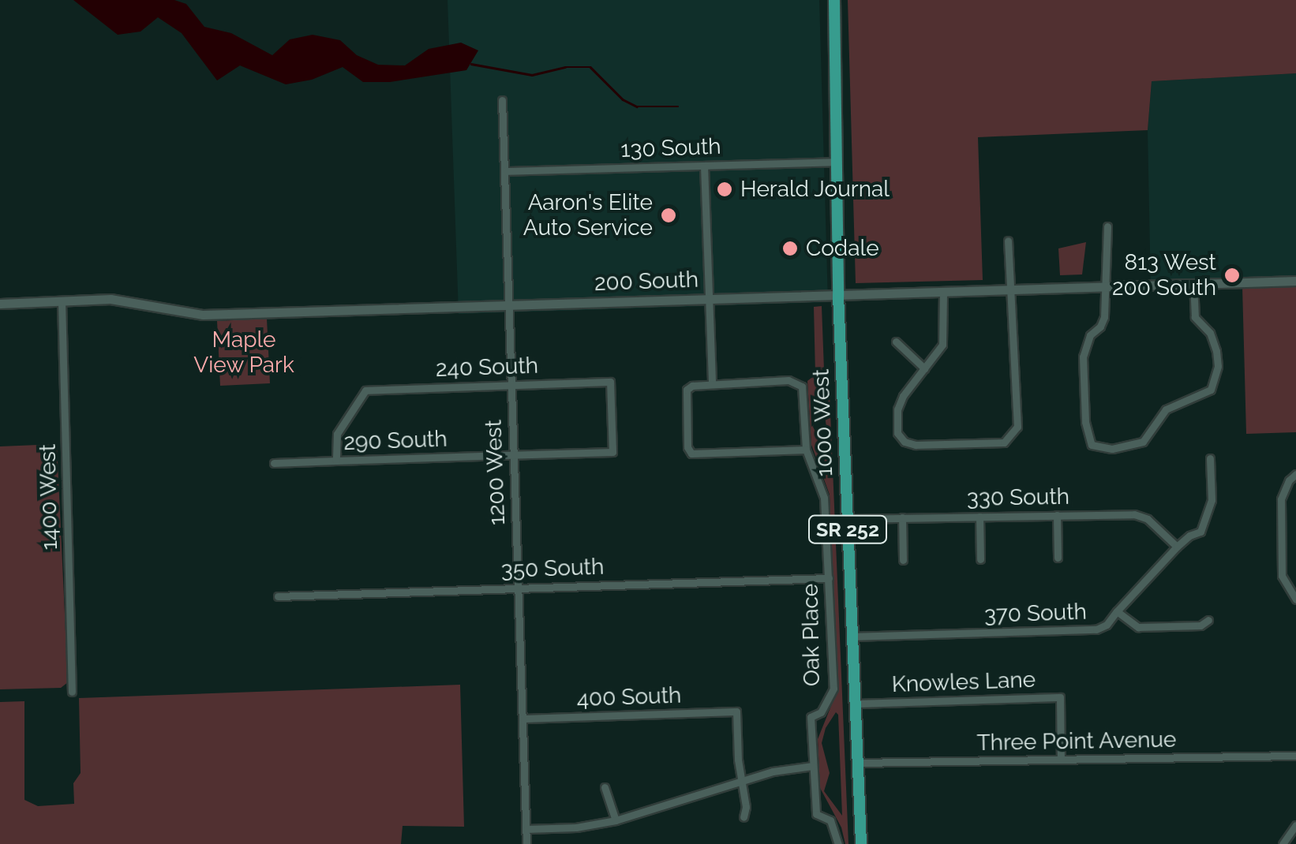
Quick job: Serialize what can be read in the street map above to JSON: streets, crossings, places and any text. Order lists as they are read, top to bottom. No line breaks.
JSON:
{"streets":{"main road":["1000 West","SR 252"],"street":["130 South","200 South","240 South","290 South","1200 West","1400 West","330 South","350 South","370 South","Oak Place","Knowles Lane","400 South","Three Point Avenue"]},"crossings":[["130 South","1000 West"],["130 South","1200 West"],["200 South","1000 West"],["200 South","1200 West"],["200 South","1400 West"],["240 South","290 South"],["240 South","1200 West"],["1000 West","330 South"],["1000 West","370 South"],["1000 West","Knowles Lane"],["1000 West","Three Point Avenue"],["290 South","1200 West"],["1200 West","350 South"],["1200 West","400 South"],["350 South","Oak Place"],["Knowles Lane","Three Point Avenue"]],"parks":["Maple View Park"],"places":["Herald Journal","Aaron's Elite Auto Service","Codale","813 West 200 South"]}
